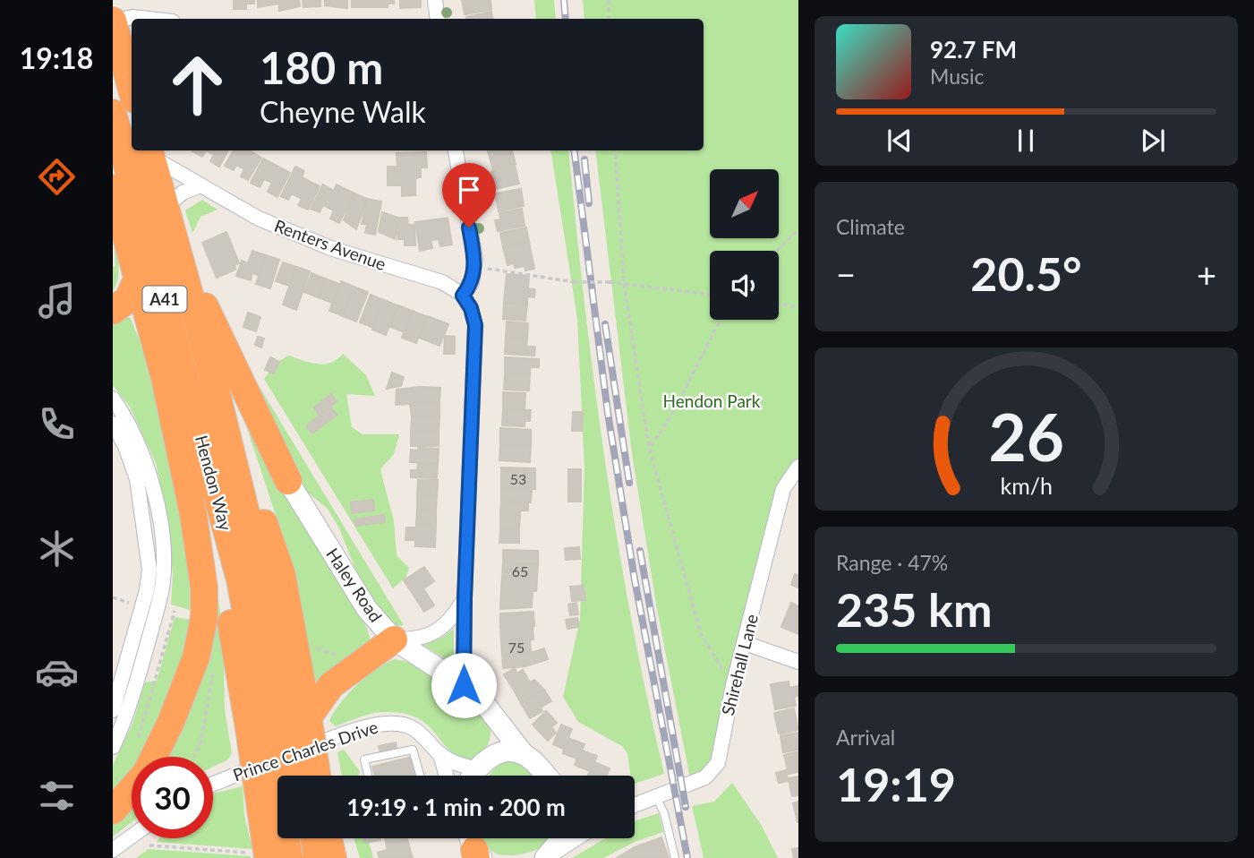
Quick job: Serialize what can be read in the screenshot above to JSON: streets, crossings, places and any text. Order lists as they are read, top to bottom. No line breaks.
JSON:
{"streets":{"highway":["A41","Hendon Way"],"street":["Renters Avenue","Haley Road","Shirehall Lane","Prince Charles Drive"]},"crossings":[["Renters Avenue","Hendon Way"],["A41","Hendon Way"]],"parks":["Hendon Park"],"house_numbers":["53","65","75"],"north":"top right","page":{"tabs":"19:18","turn":["180 m","Cheyne Walk"],"song":["92.7 FM","Music"],"tile":["Climate",["Range · 47%","235 km"],["Arrival","19:19"]],"heat":["−","20.5°","+"],"limit":"30","trip":"19:19 · 1 min · 200 m","gauge":["26","km/h"]}}
